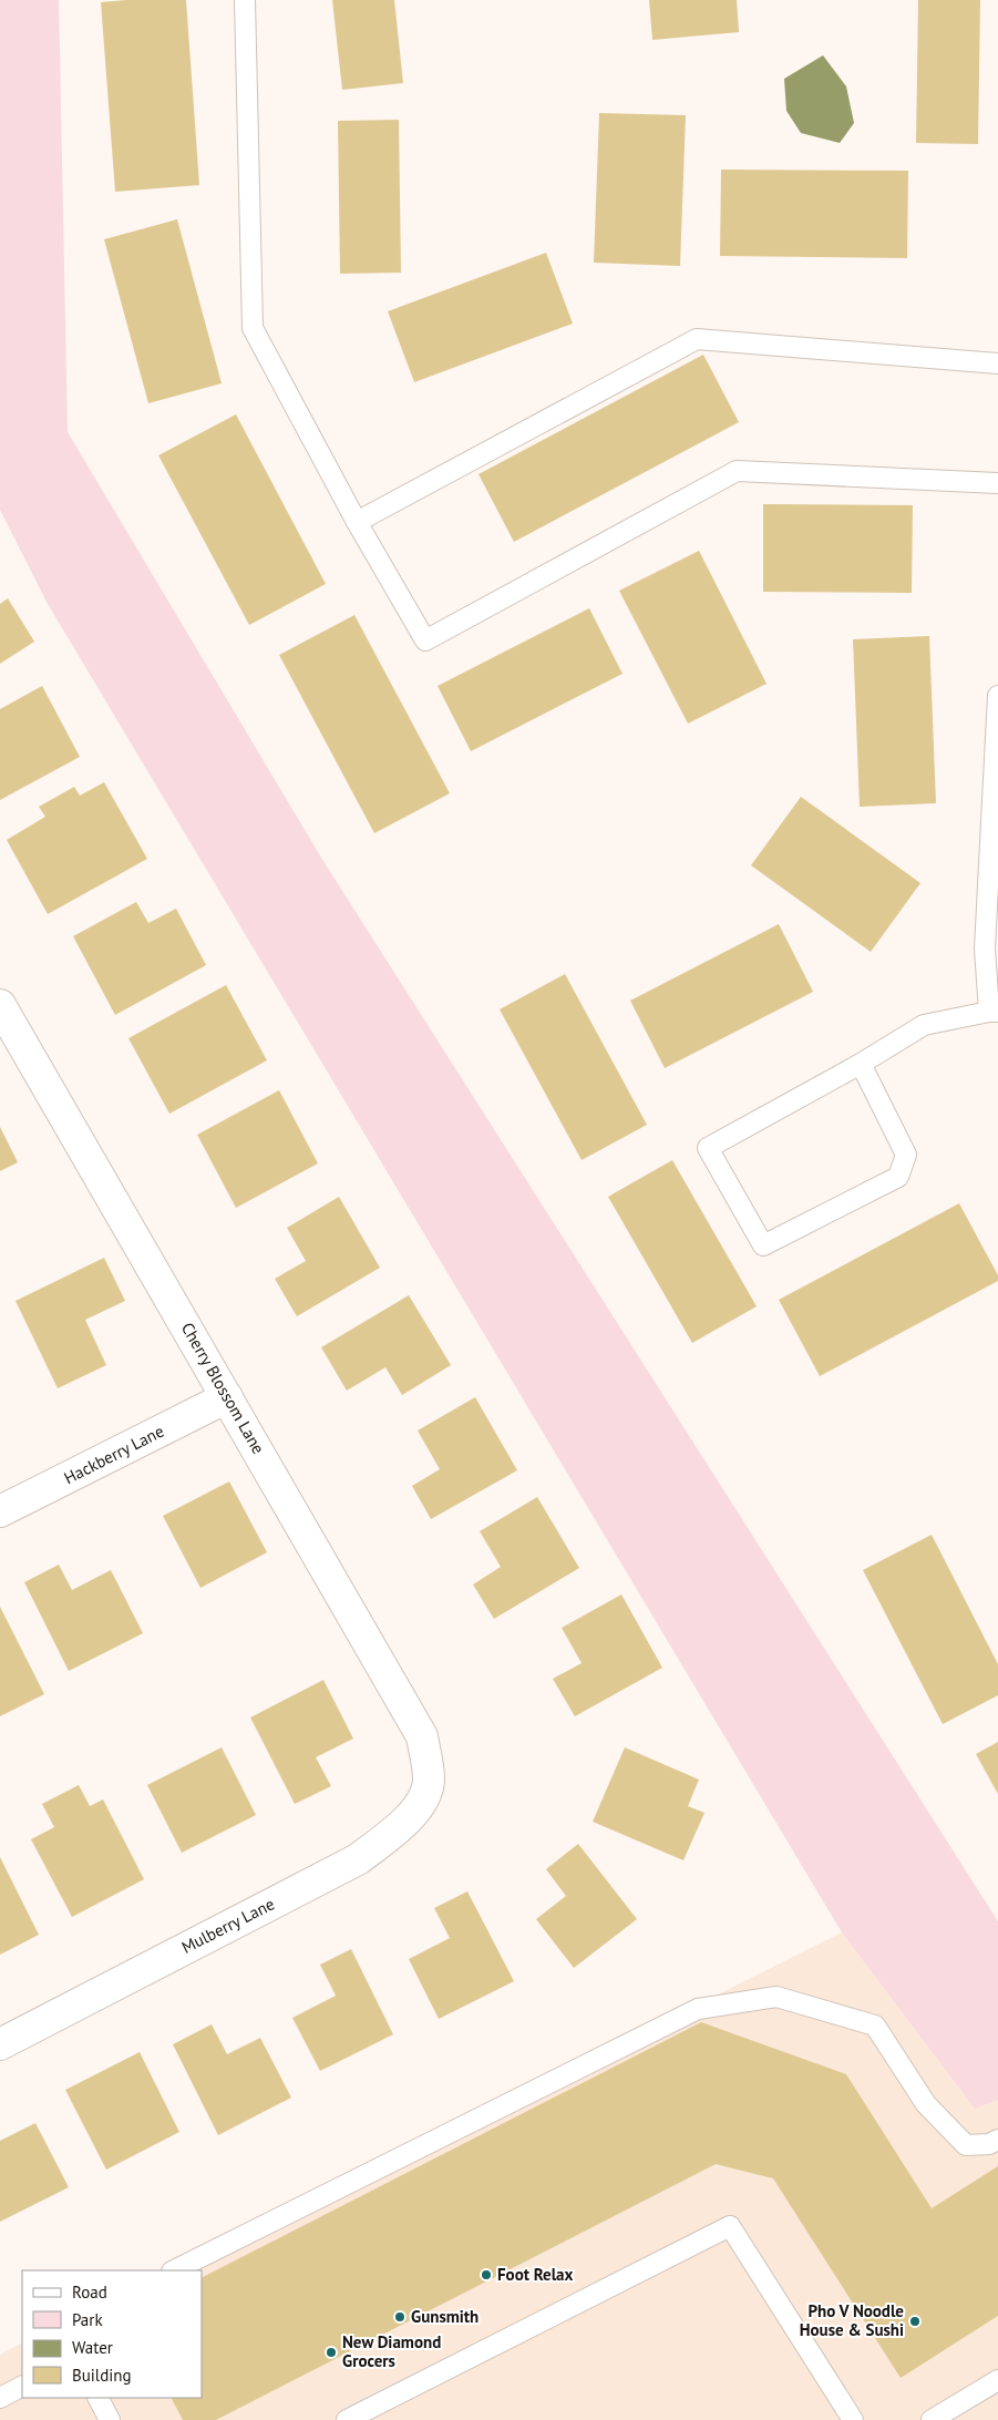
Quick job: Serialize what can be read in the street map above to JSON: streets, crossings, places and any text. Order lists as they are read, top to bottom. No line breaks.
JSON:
{"streets":{"street":["Cherry Blossom Lane","Hackberry Lane","Mulberry Lane"]},"crossings":[["Cherry Blossom Lane","Hackberry Lane"],["Cherry Blossom Lane","Mulberry Lane"]],"places":["Foot Relax","Gunsmith","Pho V Noodle House & Sushi","New Diamond Grocers"],"legend":["Road","Park","Water","Building"]}
